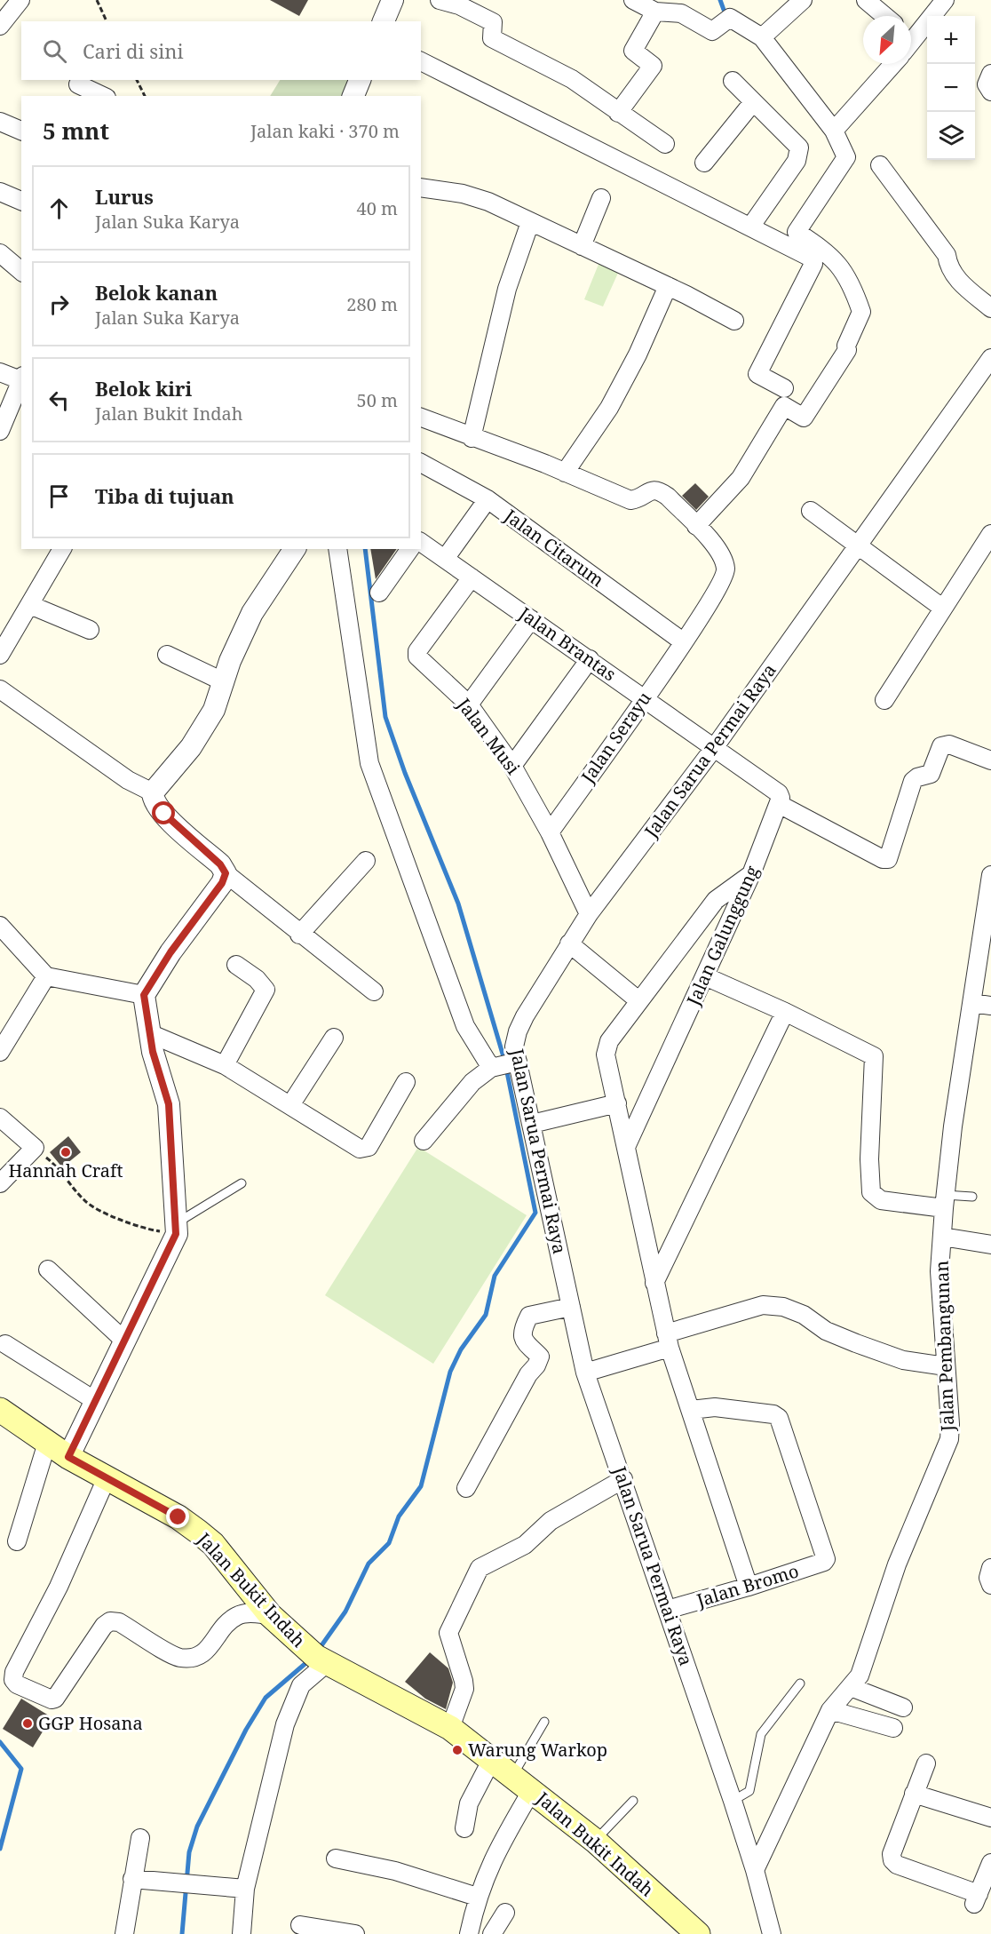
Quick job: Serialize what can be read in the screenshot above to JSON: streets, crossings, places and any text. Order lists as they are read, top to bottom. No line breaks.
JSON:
{"streets":{"main road":["Jalan Bukit Indah"],"street":["Jalan Citarum","Jalan Brantas","Jalan Musi","Jalan Serayu","Jalan Sarua Permai Raya","Jalan Galunggung","Jalan Pembangunan","Jalan Bromo"]},"crossings":[["Jalan Citarum","Jalan Serayu"],["Jalan Brantas","Jalan Musi"],["Jalan Brantas","Jalan Serayu"],["Jalan Brantas","Jalan Sarua Permai Raya"],["Jalan Musi","Jalan Serayu"],["Jalan Musi","Jalan Sarua Permai Raya"],["Jalan Sarua Permai Raya","Jalan Pembangunan"],["Jalan Sarua Permai Raya","Jalan Bromo"]],"places":["Hannah Craft","GGP Hosana","Warung Warkop"],"north":"bottom left","page":{"map_buttons":["+","−"],"search":"Cari di sini","heading":["5 mnt","Jalan kaki · 370 m"],"list":[["Lurus","Jalan Suka Karya","40 m"],["Belok kanan","Jalan Suka Karya","280 m"],["Belok kiri","Jalan Bukit Indah","50 m"],"Tiba di tujuan"]}}
